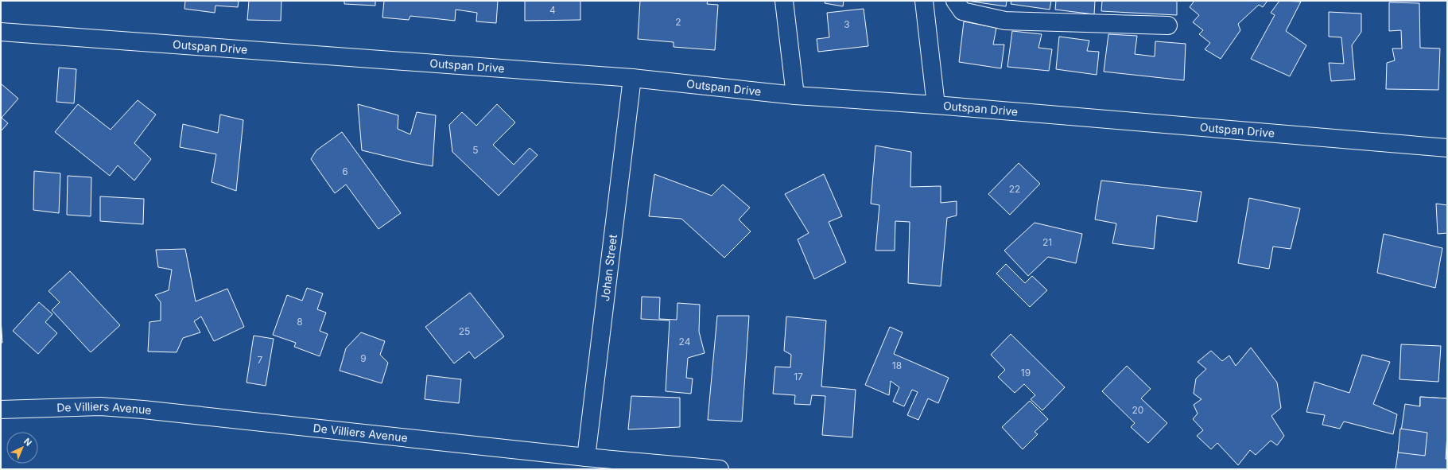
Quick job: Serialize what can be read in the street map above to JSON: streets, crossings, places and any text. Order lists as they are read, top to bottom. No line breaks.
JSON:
{"streets":{"street":["Outspan Drive","Johan Street","De Villiers Avenue"]},"crossings":[["Outspan Drive","Johan Street"],["Johan Street","De Villiers Avenue"]],"house_numbers":["4","2","3","5","6","22","21","8","25","24","9","7","18","19","17","20"],"north":"top right"}
